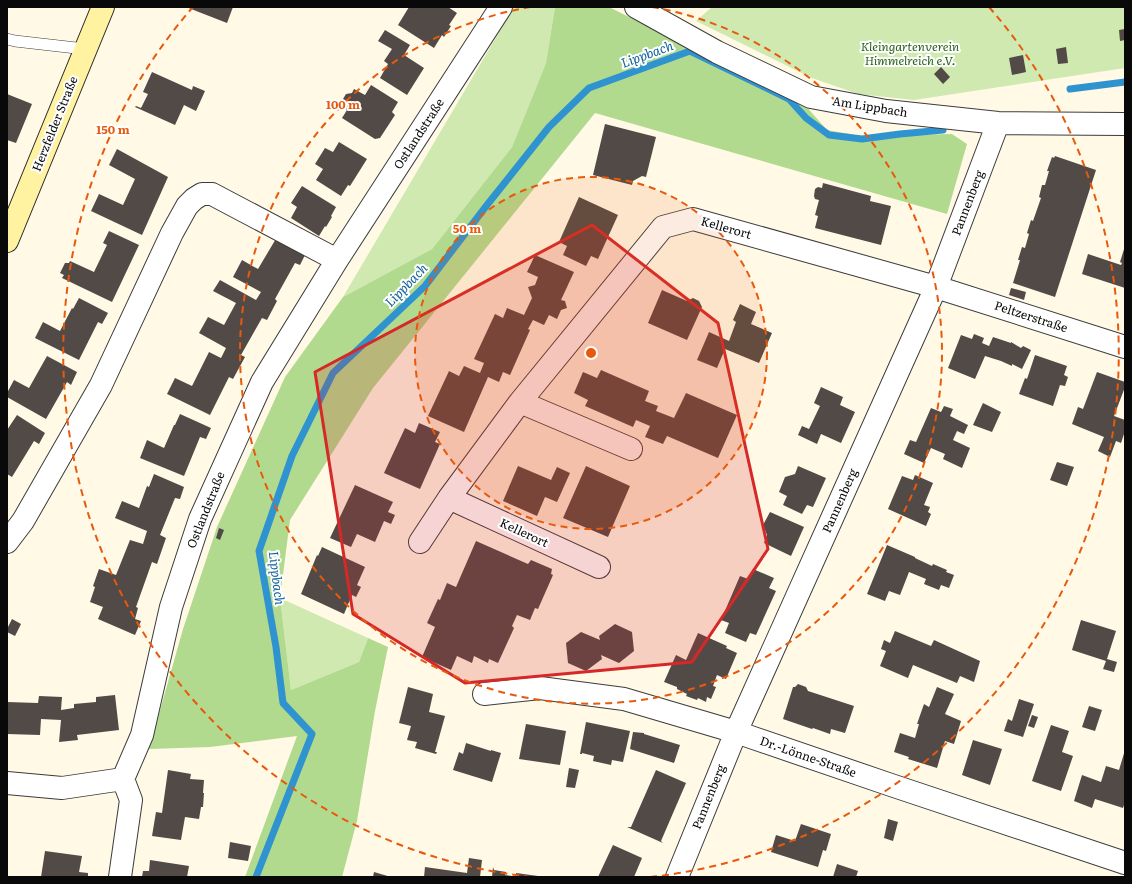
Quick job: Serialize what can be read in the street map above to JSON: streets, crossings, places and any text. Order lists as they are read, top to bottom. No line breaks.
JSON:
{"streets":{"main road":["Herzfelder Straße"],"street":["Am Lippbach","Ostlandstraße","Pannenberg","Kellerort","Peltzerstraße","Dr.-Lönne-Straße"]},"crossings":[["Am Lippbach","Pannenberg"],["Pannenberg","Kellerort"],["Pannenberg","Peltzerstraße"],["Pannenberg","Dr.-Lönne-Straße"],["Kellerort","Peltzerstraße"]],"water":["Lippbach"],"parks":["Kleingartenverein Himmelreich e.V."],"rings":["100 m","150 m","50 m"]}
